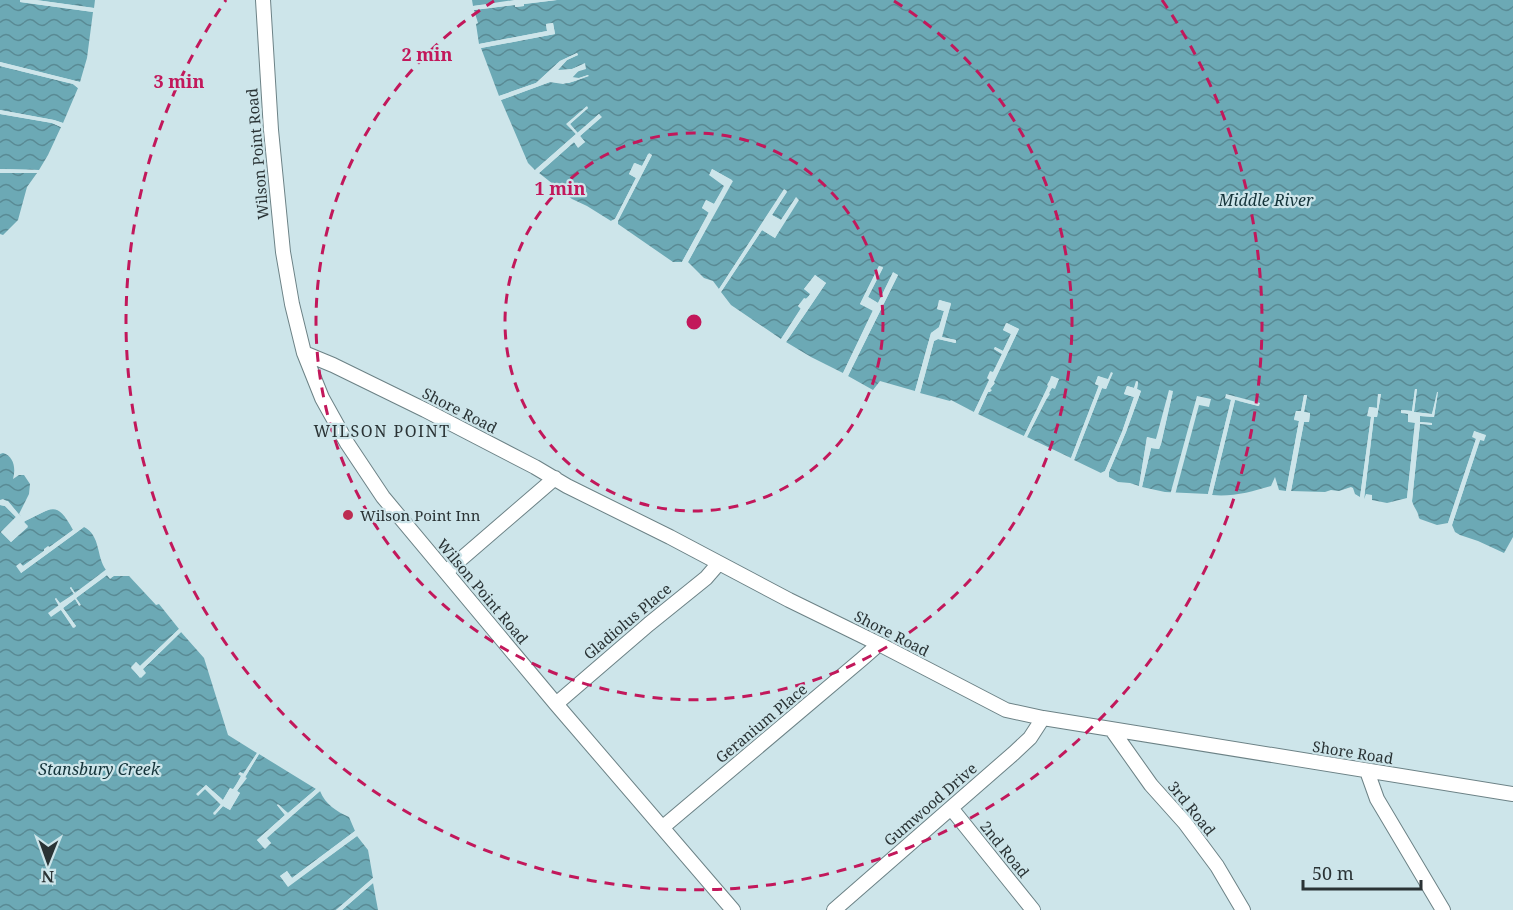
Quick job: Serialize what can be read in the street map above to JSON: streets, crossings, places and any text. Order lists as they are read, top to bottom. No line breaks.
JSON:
{"streets":{"street":["Wilson Point Road","Shore Road","Gladiolus Place","Geranium Place","Gumwood Drive","3rd Road","2nd Road"]},"crossings":[["Wilson Point Road","Shore Road"],["Wilson Point Road","Gladiolus Place"],["Wilson Point Road","Geranium Place"],["Shore Road","Gladiolus Place"],["Shore Road","Geranium Place"],["Shore Road","Gumwood Drive"],["Shore Road","3rd Road"],["Gumwood Drive","2nd Road"]],"districts":["WILSON POINT"],"water":["Middle River","Stansbury Creek"],"places":["Wilson Point Inn"],"scale_bar":"50 m","north":"bottom","rings":["2 min","3 min","1 min"]}
